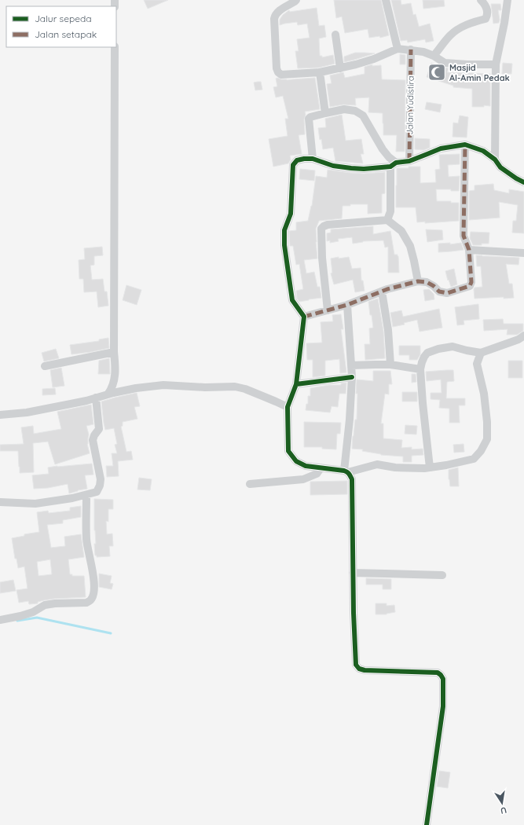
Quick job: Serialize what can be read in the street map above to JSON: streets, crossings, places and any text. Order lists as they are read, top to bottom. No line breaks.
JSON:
{"streets":{"street":["Jalan Yudistira"]},"places":{"mosque":["Masjid Al-Amin Pedak"]},"legend":["Jalur sepeda","Jalan setapak"],"north":"bottom"}
